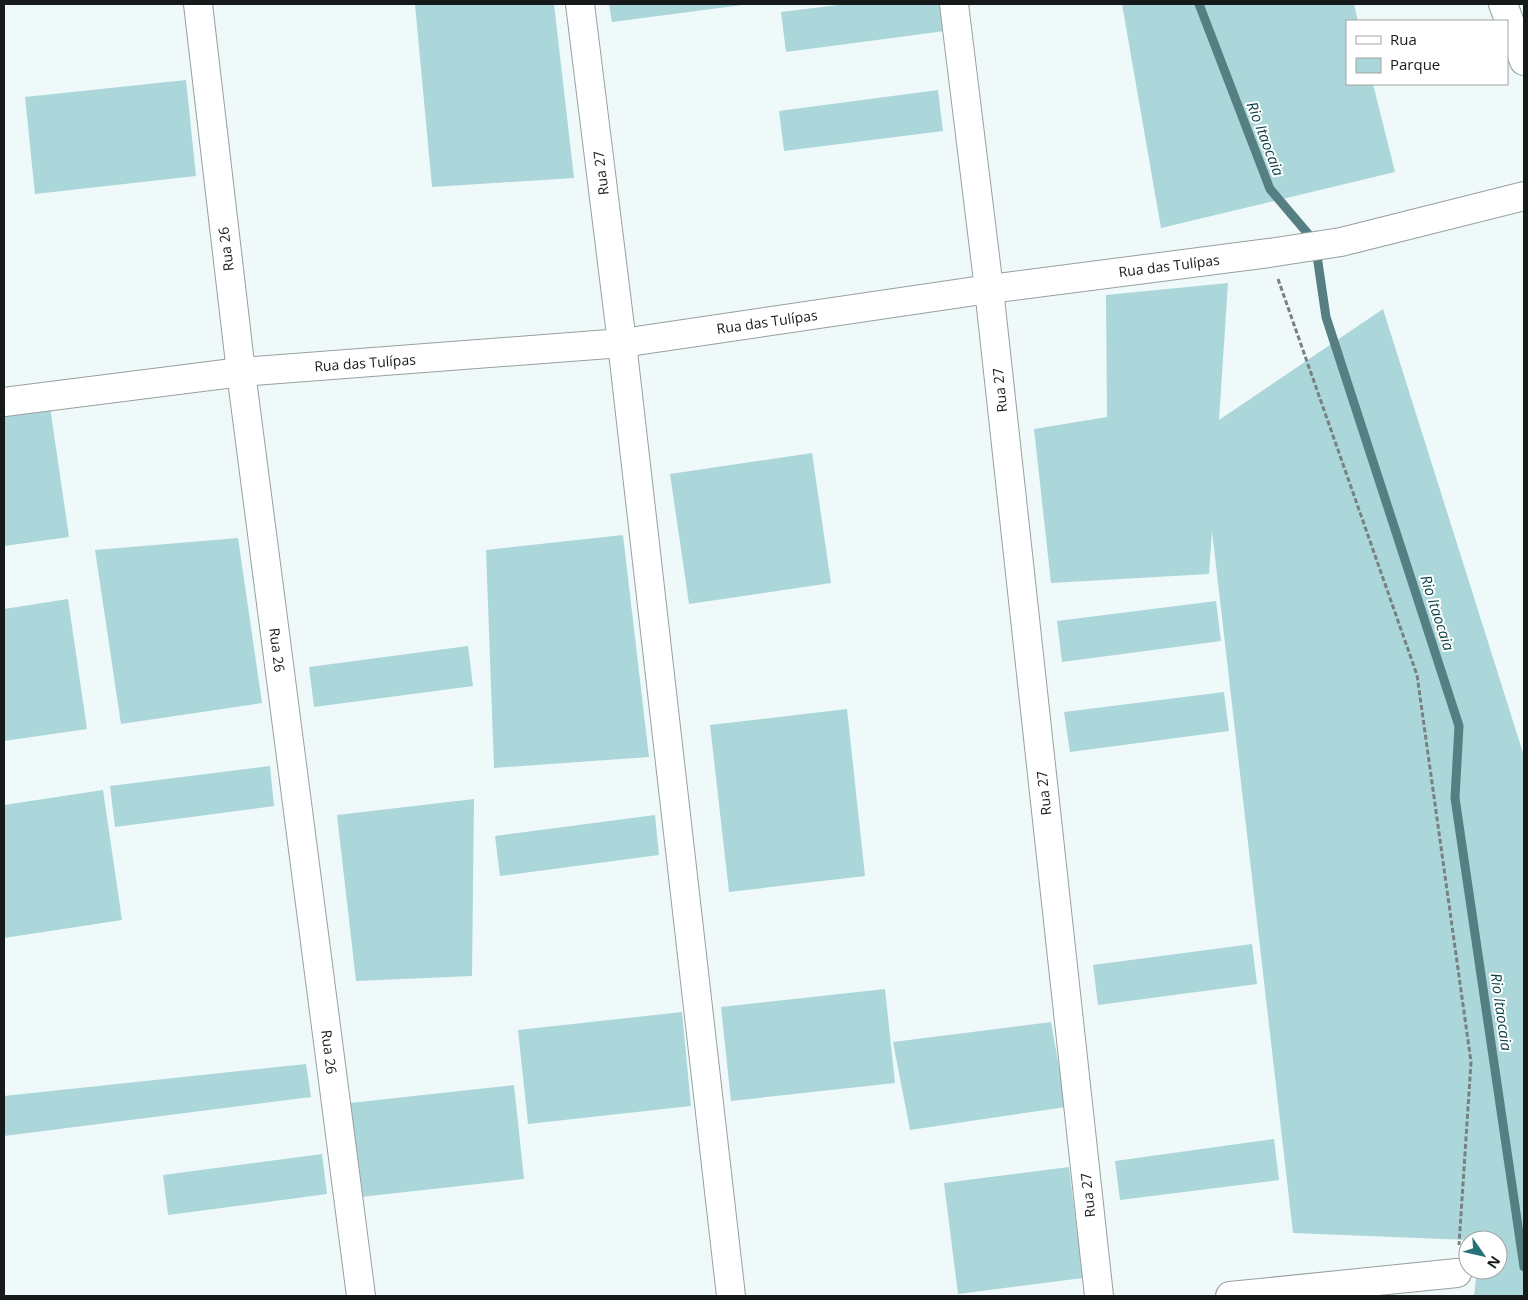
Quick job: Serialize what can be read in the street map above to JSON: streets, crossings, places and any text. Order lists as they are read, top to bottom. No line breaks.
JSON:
{"streets":{"street":["Rua 27","Rua 26","Rua das Tulípas"]},"crossings":[["Rua 27","Rua das Tulípas"],["Rua 26","Rua das Tulípas"]],"water":["Rio Itaocaia"],"legend":["Rua","Parque"],"north":"bottom right"}
